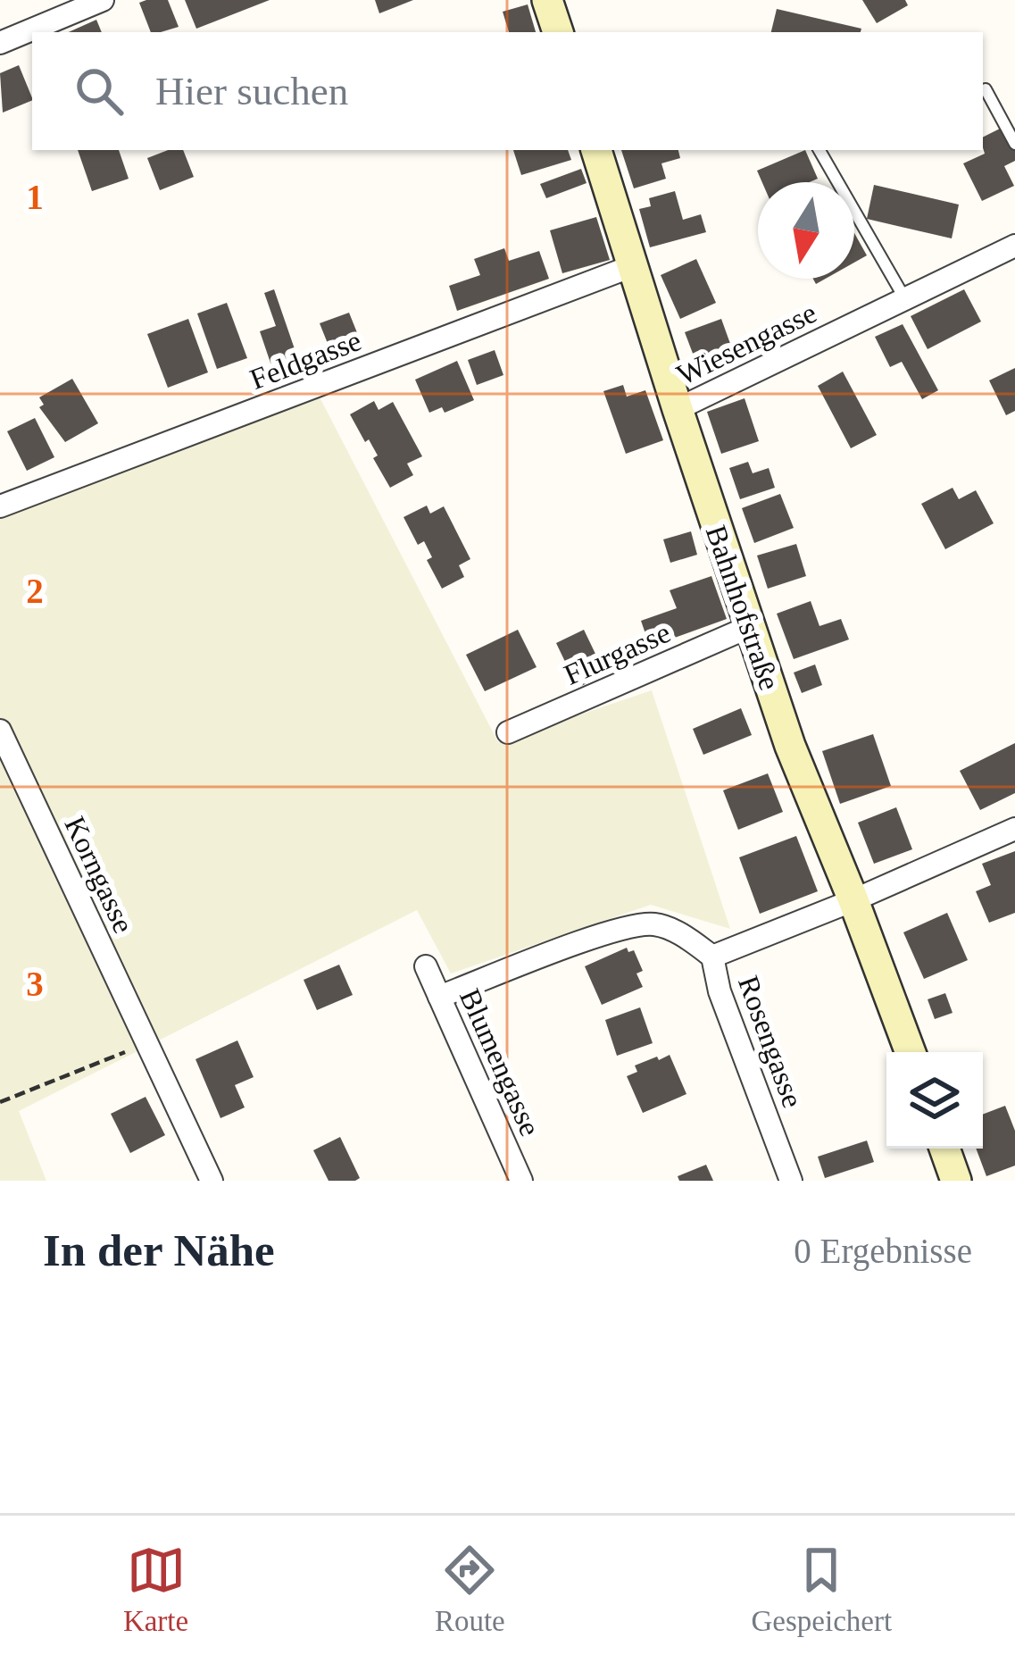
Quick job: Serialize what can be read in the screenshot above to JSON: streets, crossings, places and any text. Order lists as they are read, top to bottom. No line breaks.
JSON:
{"streets":{"street":["Wiesengasse","Feldgasse","Bahnhofstraße","Flurgasse","Korngasse","Rosengasse","Blumengasse"]},"crossings":[["Wiesengasse","Bahnhofstraße"],["Feldgasse","Bahnhofstraße"],["Bahnhofstraße","Flurgasse"],["Rosengasse","Blumengasse"]],"north":"bottom","page":{"search":"Hier suchen","heading":["In der Nähe","0 Ergebnisse"],"nav":["Karte","Route","Gespeichert"]},"grid":{"rows":["1","2","3"]}}
